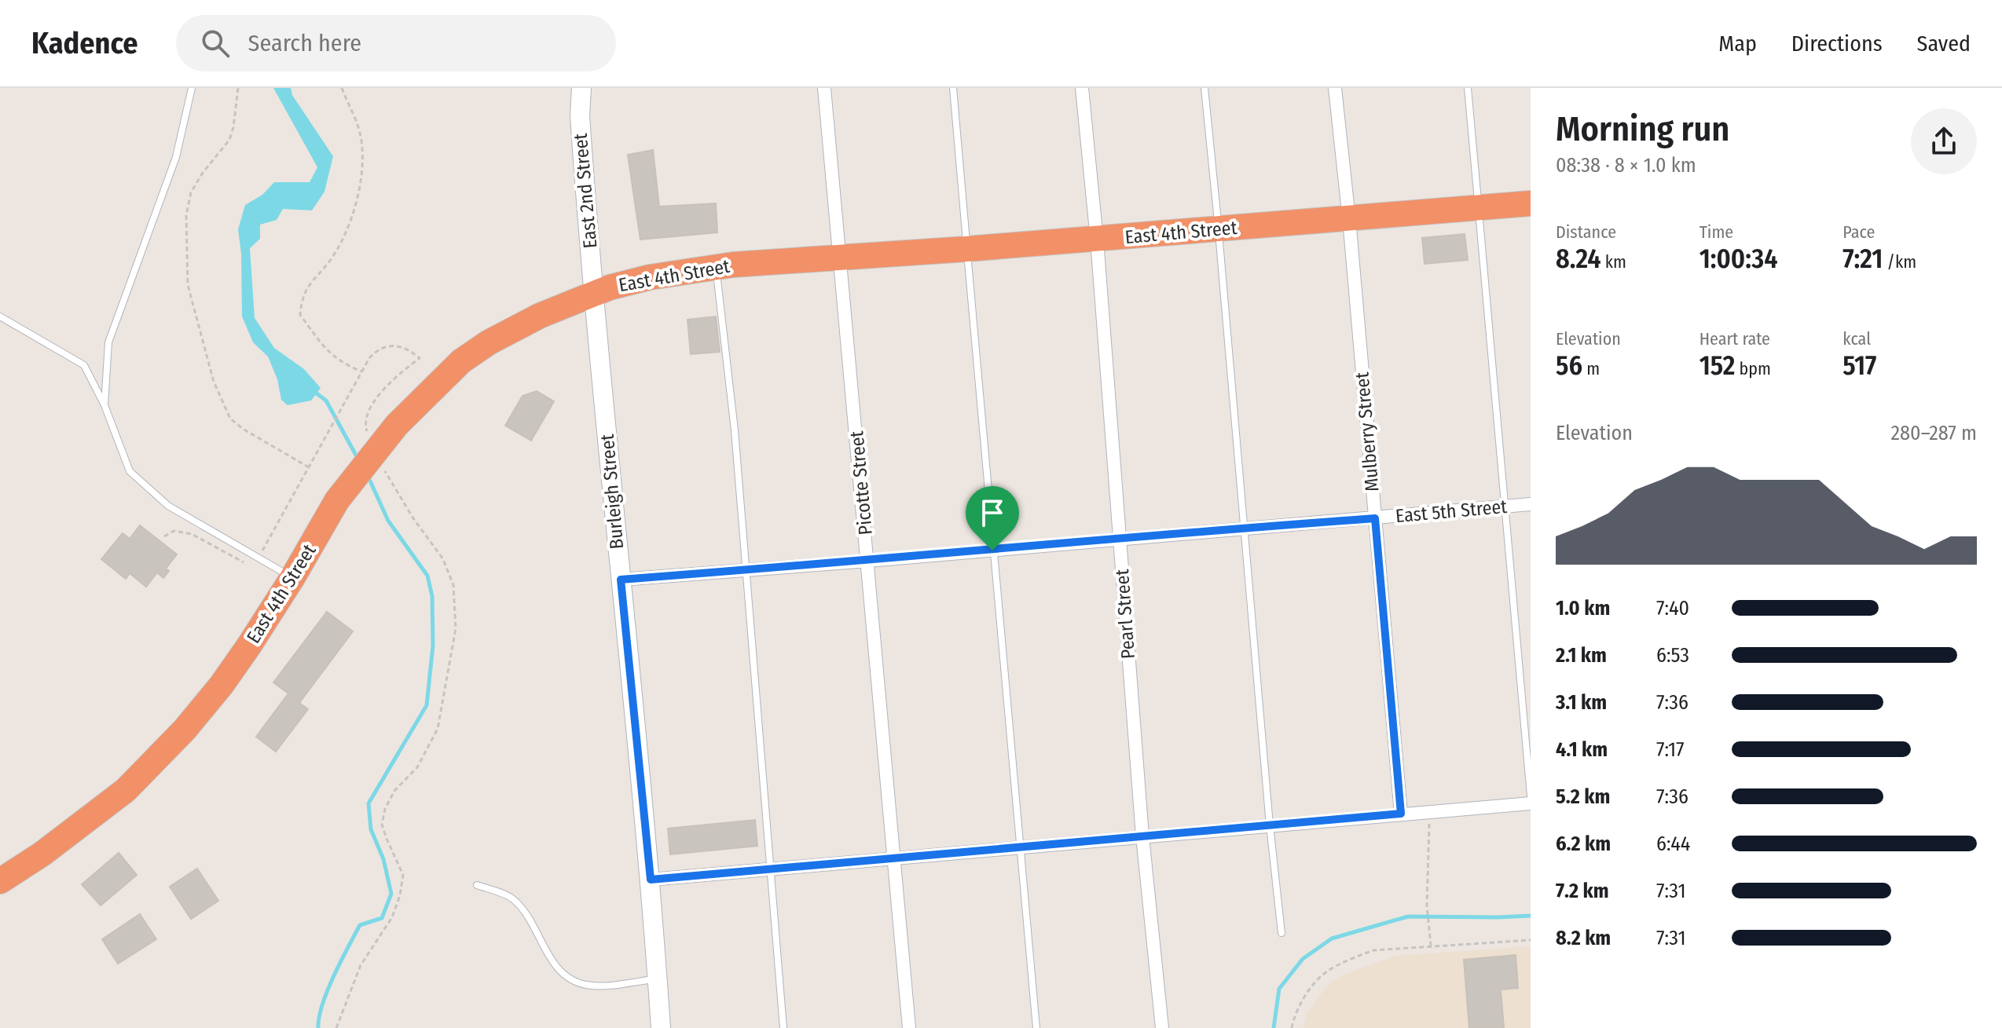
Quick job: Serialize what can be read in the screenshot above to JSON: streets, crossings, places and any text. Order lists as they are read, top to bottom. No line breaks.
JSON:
{"streets":{"highway":["East 4th Street"],"street":["East 2nd Street","Mulberry Street","Picotte Street","Burleigh Street","East 5th Street","Pearl Street"]},"crossings":[["East 2nd Street","East 4th Street"],["East 2nd Street","Burleigh Street"],["East 4th Street","Mulberry Street"],["East 4th Street","Picotte Street"],["East 4th Street","Burleigh Street"],["East 4th Street","Pearl Street"],["Mulberry Street","East 5th Street"],["Picotte Street","East 5th Street"],["Burleigh Street","East 5th Street"],["East 5th Street","Pearl Street"]],"page":{"header":"Kadence","search":"Search here","nav":["Map","Directions","Saved"],"heading":["Morning run","08:38 · 8 × 1.0 km"],"stats":[["Distance","8.24 km"],["Time","1:00:34"],["Pace","7:21 /km"],["Elevation","56 m"],["Heart rate","152 bpm"],["kcal","517"]],"chart":["Elevation","280–287 m"],"list":[{"name":"1.0 km","note":"7:40"},{"name":"2.1 km","note":"6:53"},{"name":"3.1 km","note":"7:36"},{"name":"4.1 km","note":"7:17"},{"name":"5.2 km","note":"7:36"},{"name":"6.2 km","note":"6:44"},{"name":"7.2 km","note":"7:31"},{"name":"8.2 km","note":"7:31"}]}}
